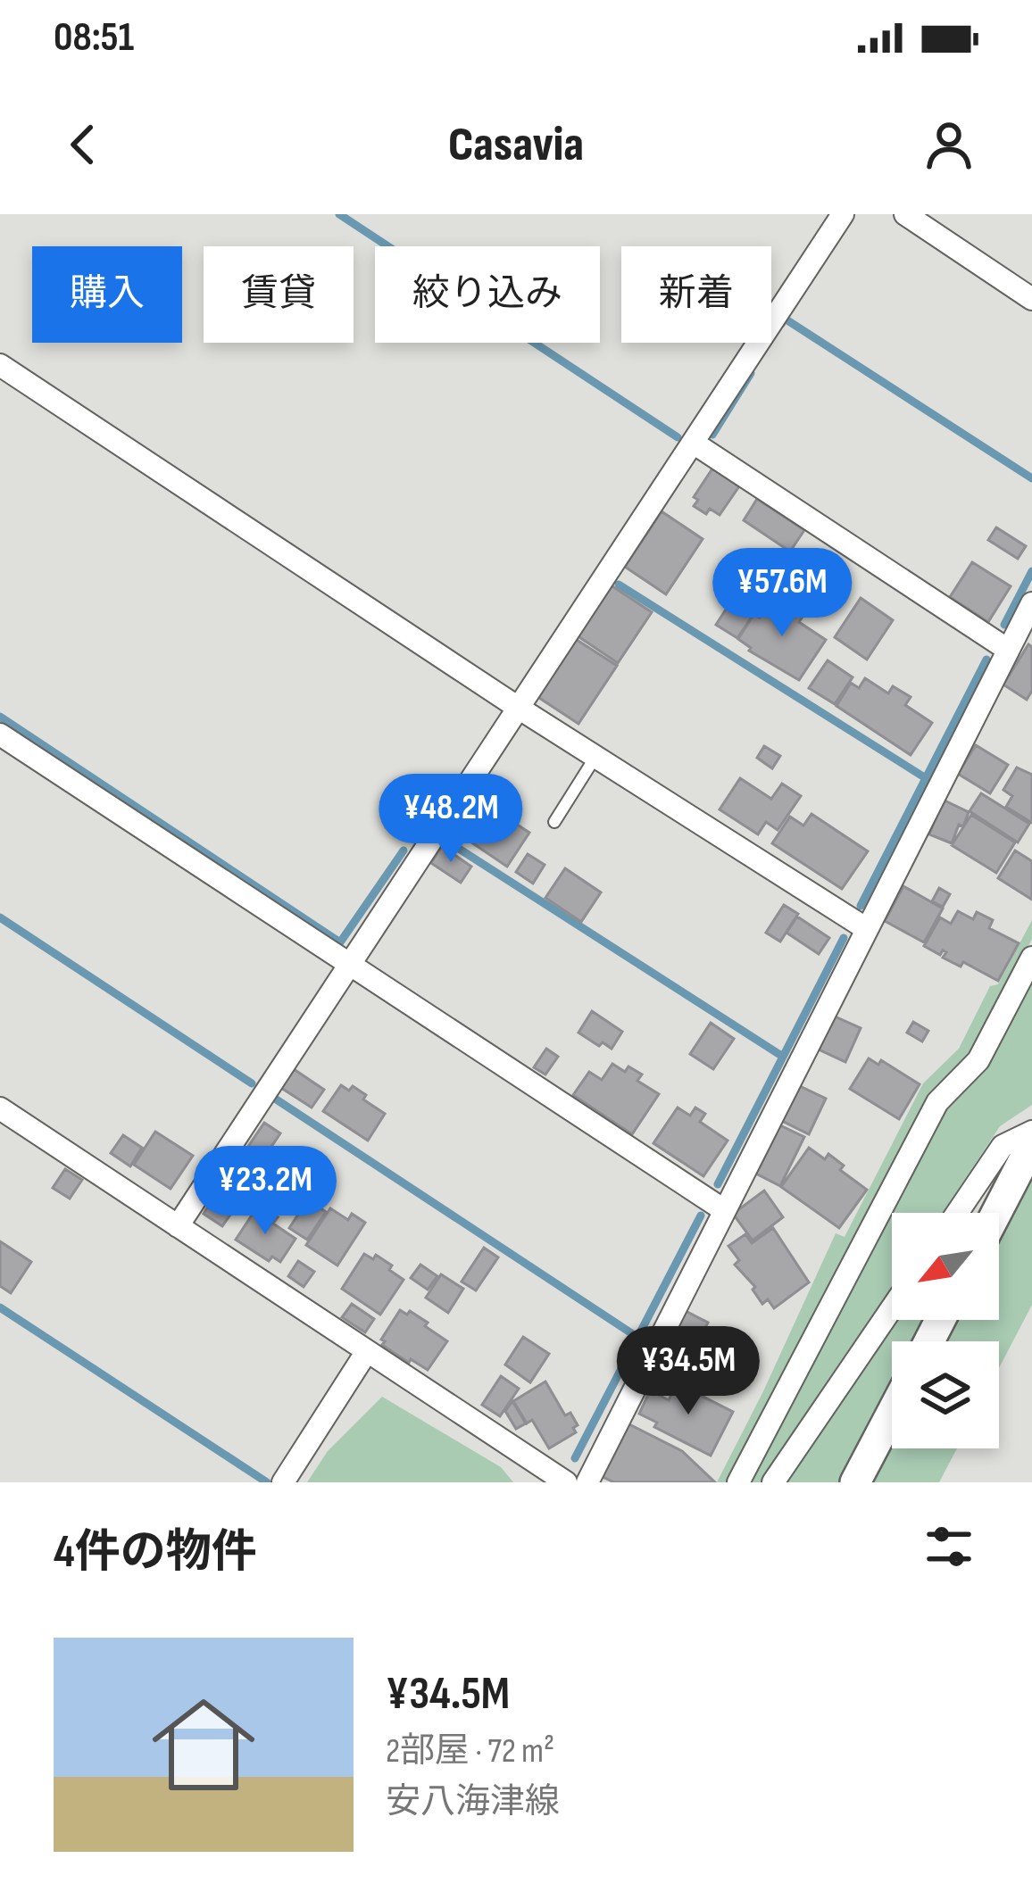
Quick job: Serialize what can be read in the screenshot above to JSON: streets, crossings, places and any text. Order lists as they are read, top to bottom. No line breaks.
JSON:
{"north":"bottom left","page":{"status":"08:51","header":"Casavia","chip":["購入","賃貸","絞り込み","新着"],"price":["¥57.6M","¥48.2M","¥23.2M","¥34.5M"],"heading":"4件の物件","list":[{"name":"¥34.5M","note":"2部屋 · 72 m² · 安八海津線"}]}}
